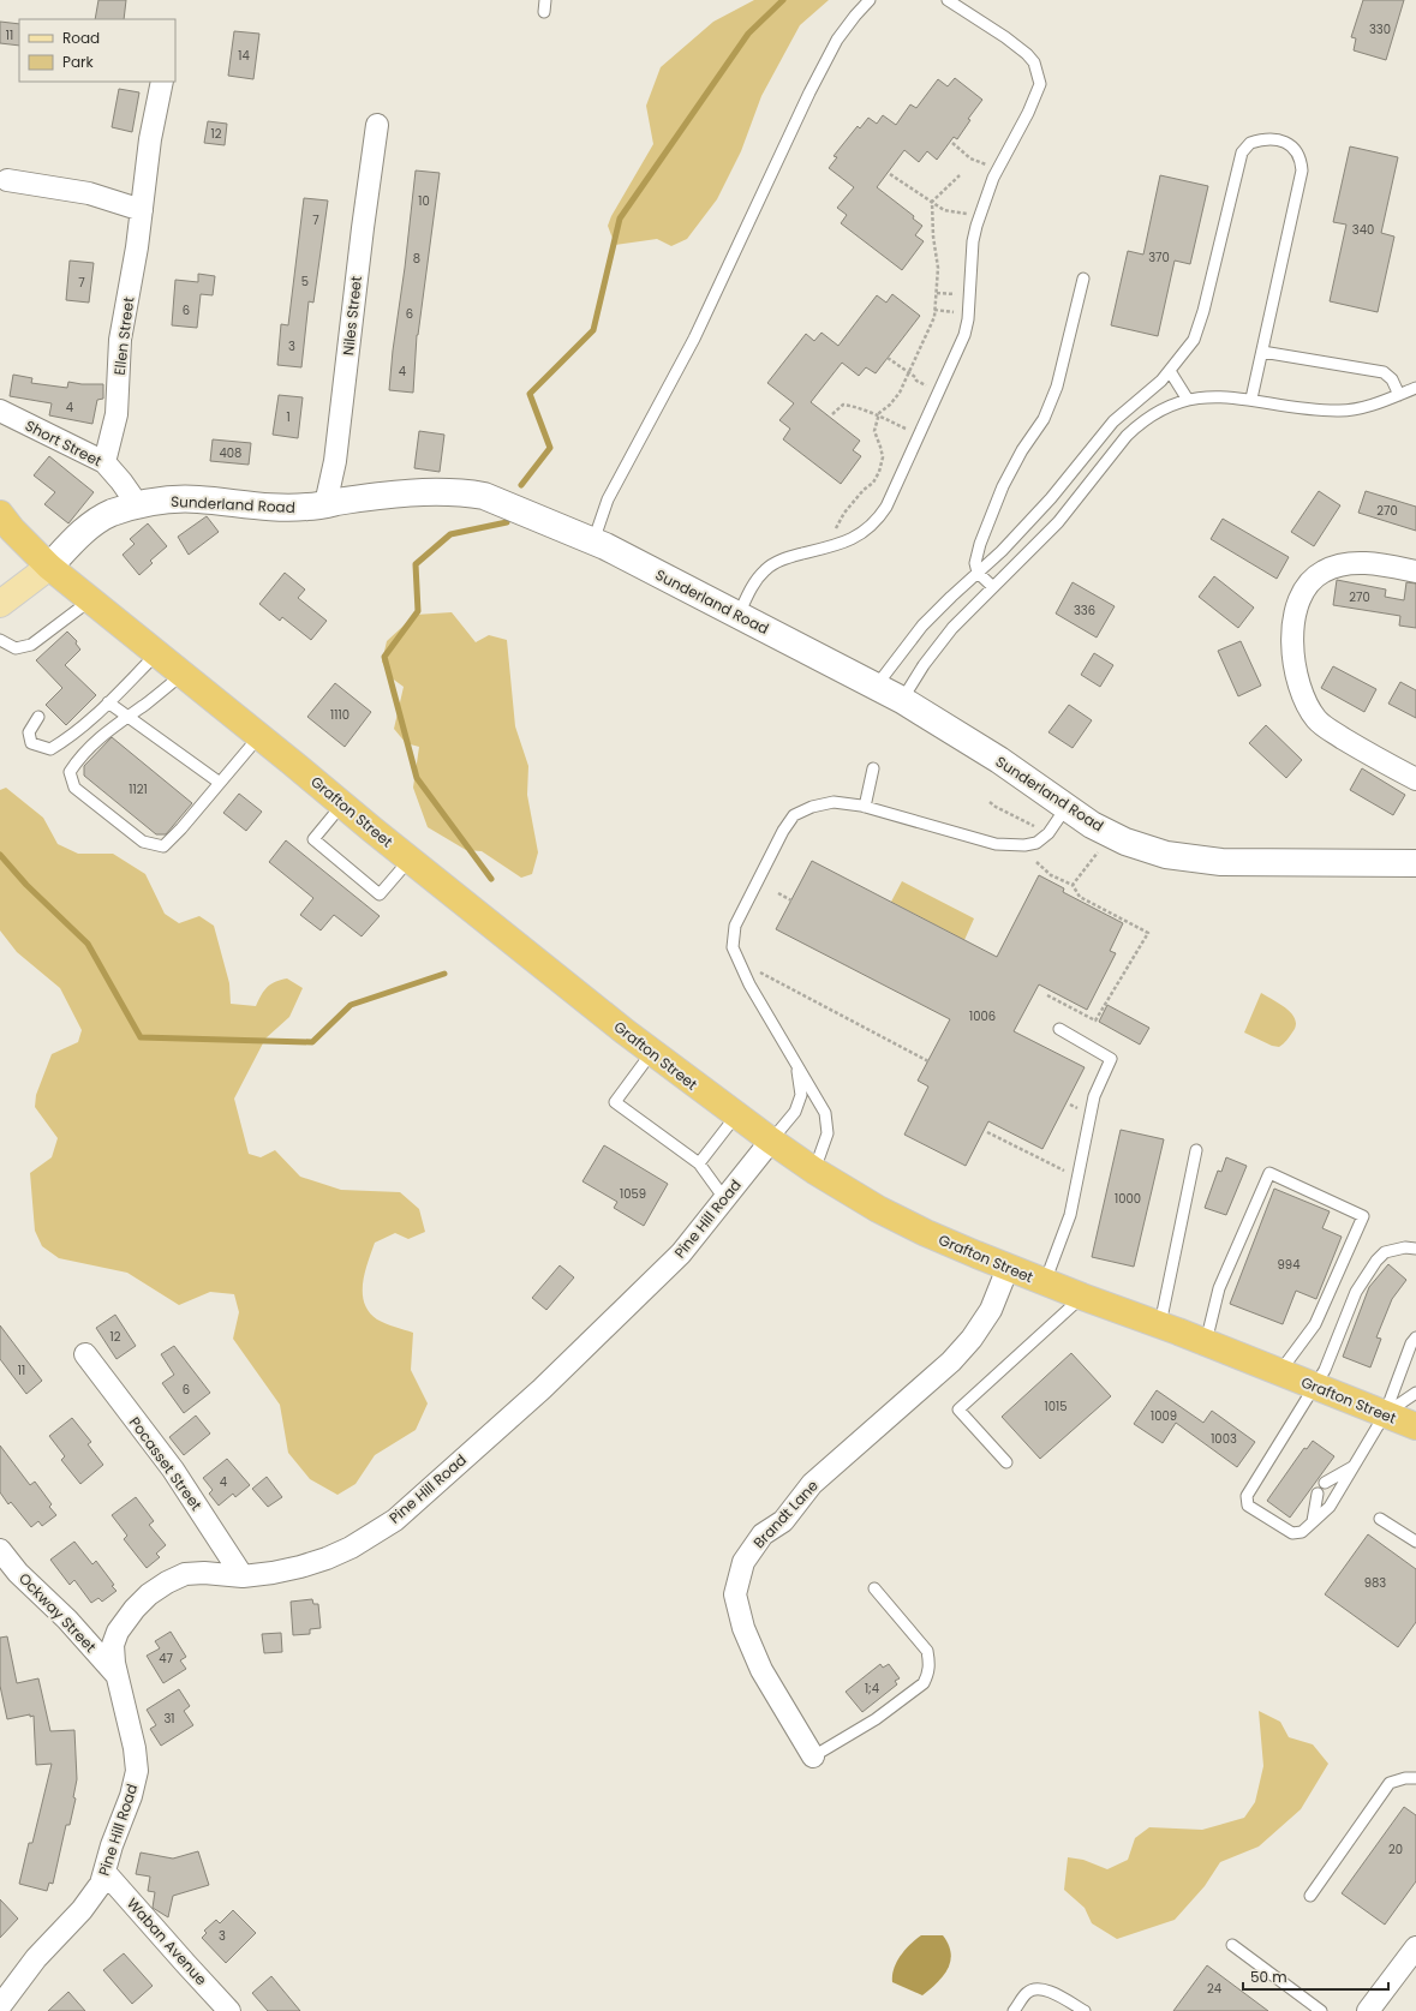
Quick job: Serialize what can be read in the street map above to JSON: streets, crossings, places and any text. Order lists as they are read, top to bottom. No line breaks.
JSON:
{"streets":{"highway":["Grafton Street"],"main road":["Sunderland Road"],"street":["Niles Street","Ellen Street","Short Street","Pine Hill Road","Pocasset Street","Brandt Lane","Ockway Street","Waban Avenue"]},"crossings":[["Niles Street","Sunderland Road"],["Ellen Street","Short Street"],["Short Street","Sunderland Road"],["Sunderland Road","Grafton Street"],["Grafton Street","Pine Hill Road"],["Grafton Street","Brandt Lane"],["Pine Hill Road","Pocasset Street"],["Pine Hill Road","Ockway Street"],["Pine Hill Road","Waban Avenue"]],"house_numbers":["330","11","14","12","10","7","340","370","8","5","7","6","6","3","4","4","1","408","270","270","336","1110","1121","1006","1059","1000","994","12","11","6","1015","1009","1003","4","983","47","1;4","31","20","3","24"],"legend":["Road","Park"],"scale_bar":"50 m"}
